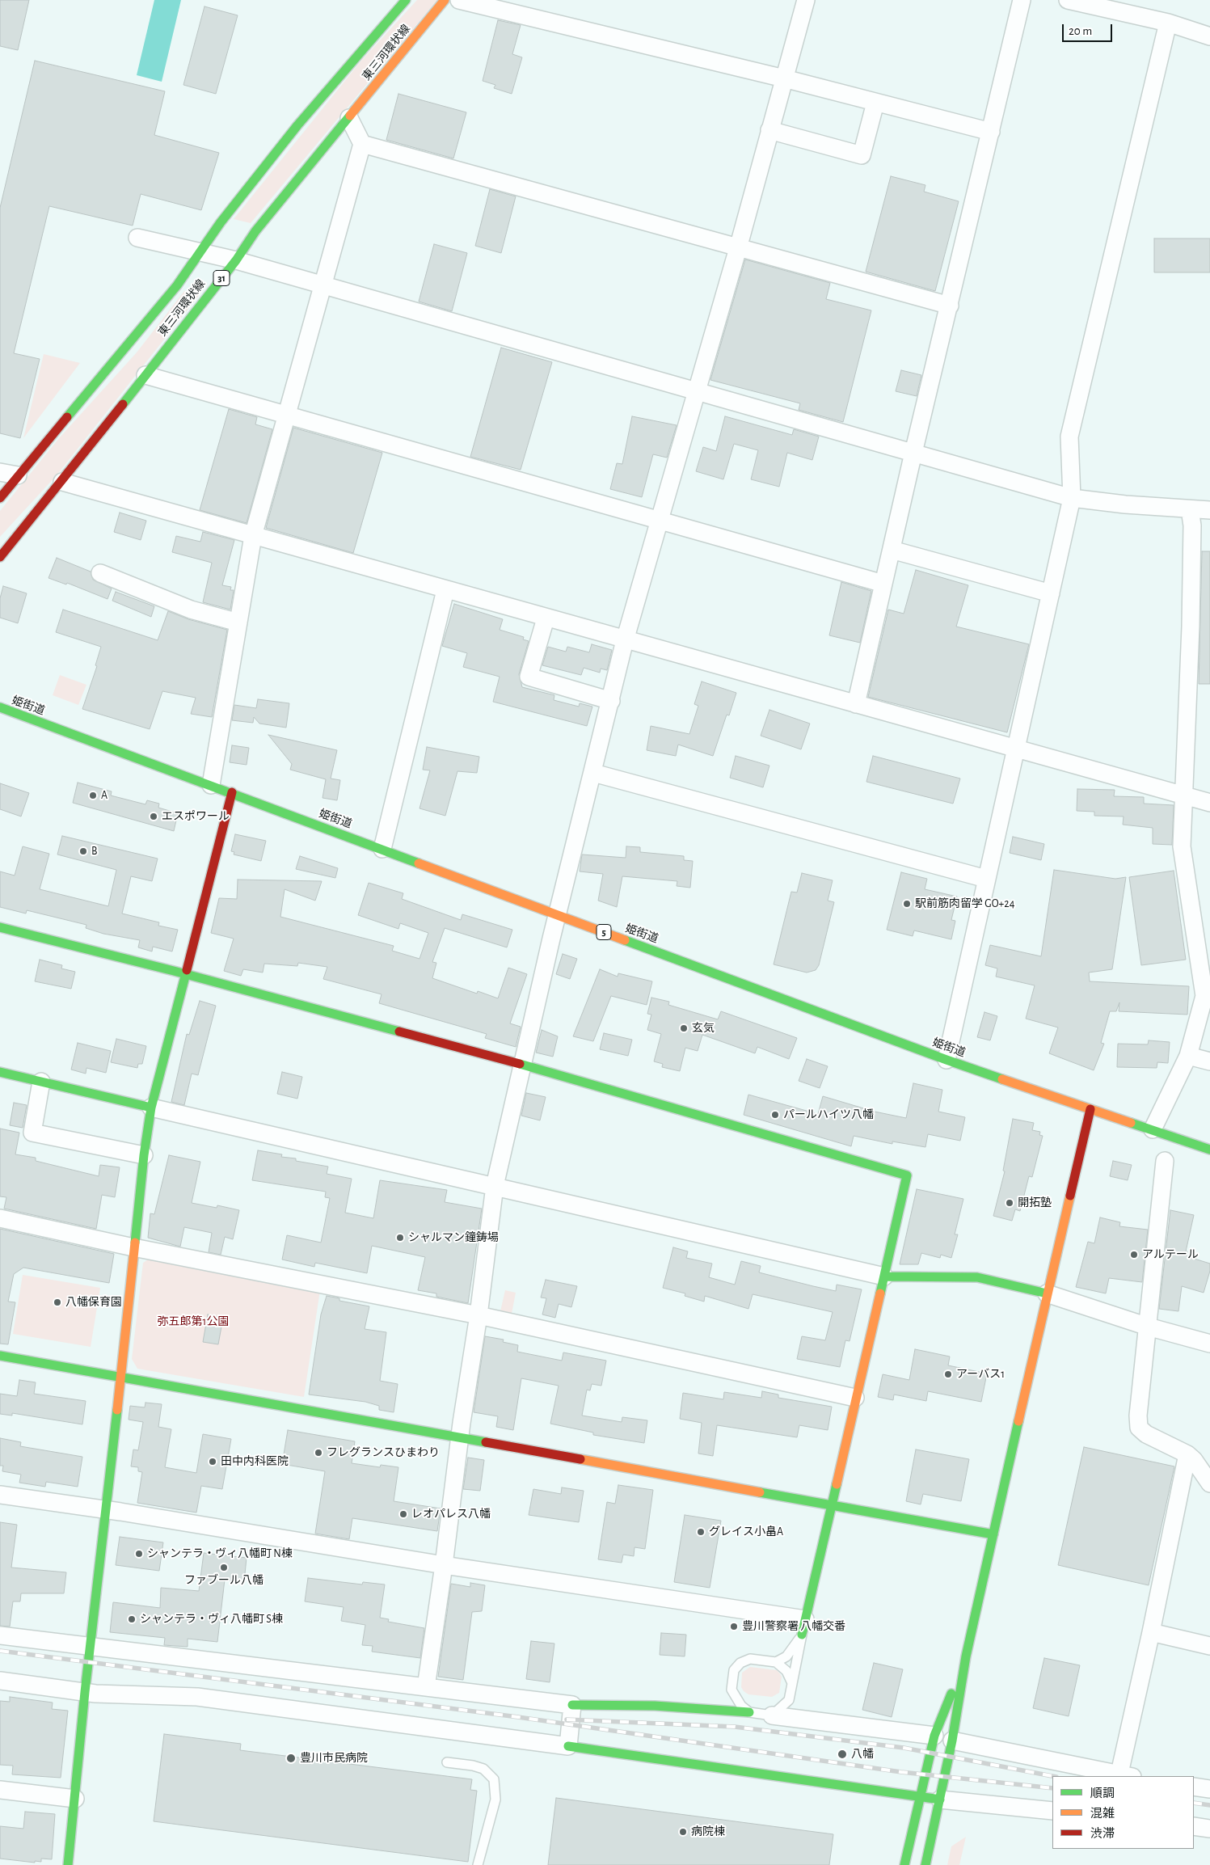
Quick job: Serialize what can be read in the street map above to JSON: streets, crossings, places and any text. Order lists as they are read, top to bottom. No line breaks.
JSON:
{"streets":{"street":["東三河環状線","31","姫街道","5"]},"parks":["弥五郎第1公園"],"places":["A","エスポワール","B","駅前筋肉留学 GO+24","玄気","パールハイツ八幡","開拓塾","シャルマン鐘鋳場","アルテール","八幡保育園","アーバス1","フレグランスひまわり","田中内科医院","レオパレス八幡","グレイス小畠A","シャンテラ・ヴィ八幡町 N棟","ファブール八幡","シャンテラ・ヴィ八幡町 S棟","豊川警察署 八幡交番","八幡","豊川市民病院","病院棟"],"legend":["順調","混雑","渋滞"],"scale_bar":"20 m"}
